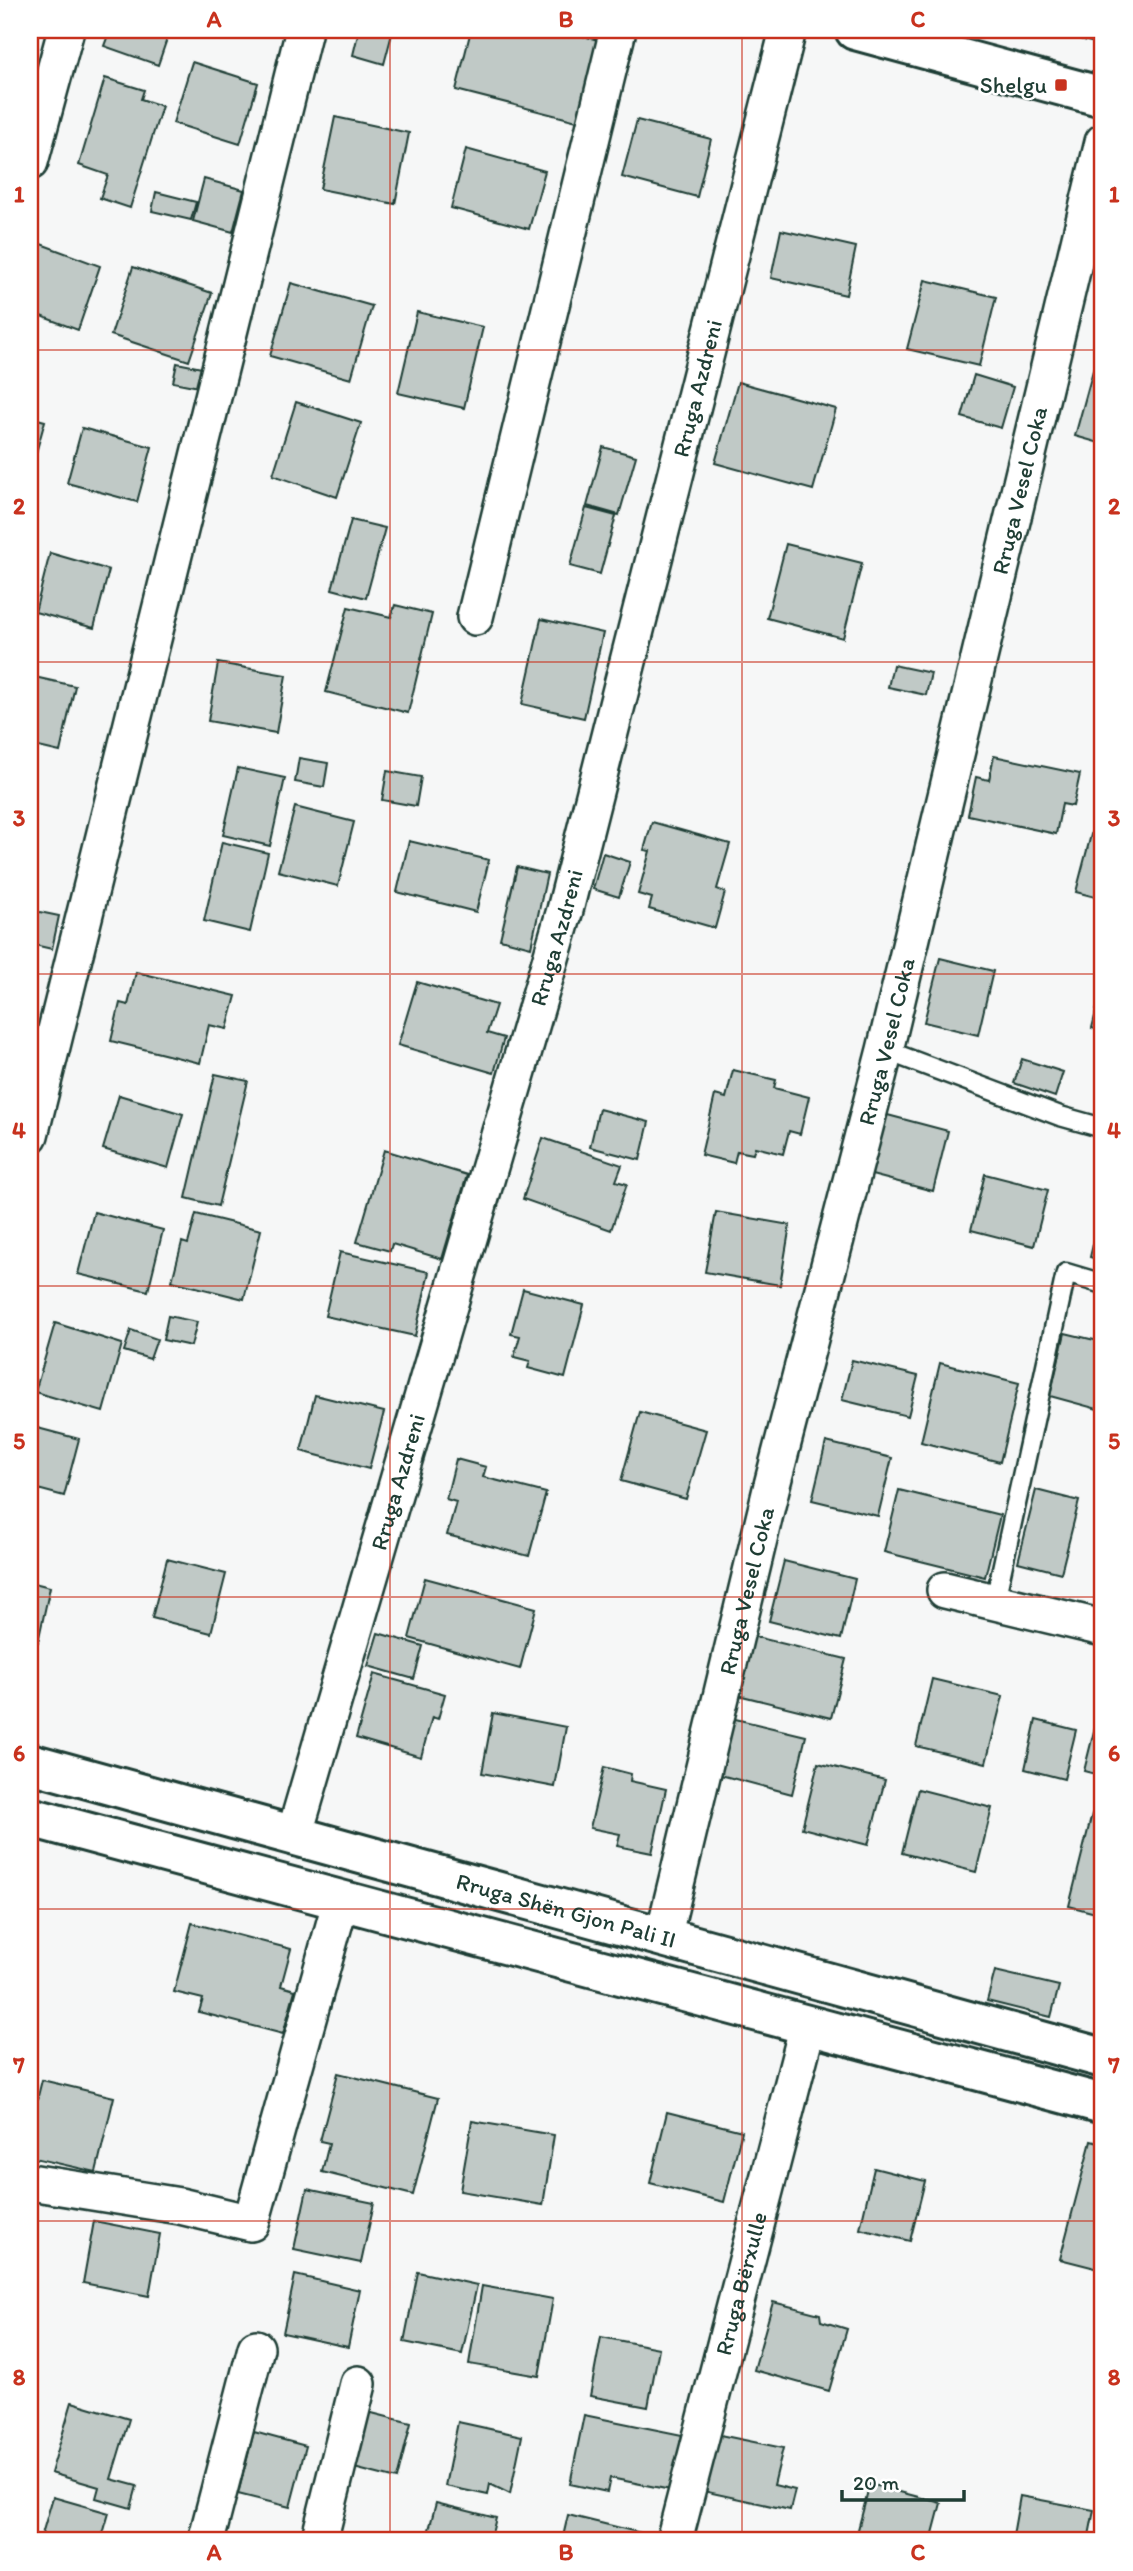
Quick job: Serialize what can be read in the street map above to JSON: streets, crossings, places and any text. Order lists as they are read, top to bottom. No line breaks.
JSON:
{"streets":{"street":["Rruga Azdreni","Rruga Vesel Coka","Rruga Shën Gjon Pali II","Rruga Bërxulle"]},"crossings":[["Rruga Azdreni","Rruga Shën Gjon Pali II"],["Rruga Vesel Coka","Rruga Shën Gjon Pali II"],["Rruga Shën Gjon Pali II","Rruga Bërxulle"]],"places":{"transit":["Shelgu"]},"scale_bar":"20 m","grid":{"columns":["A","B","C"],"rows":["1","2","3","4","5","6","7","8"]}}
